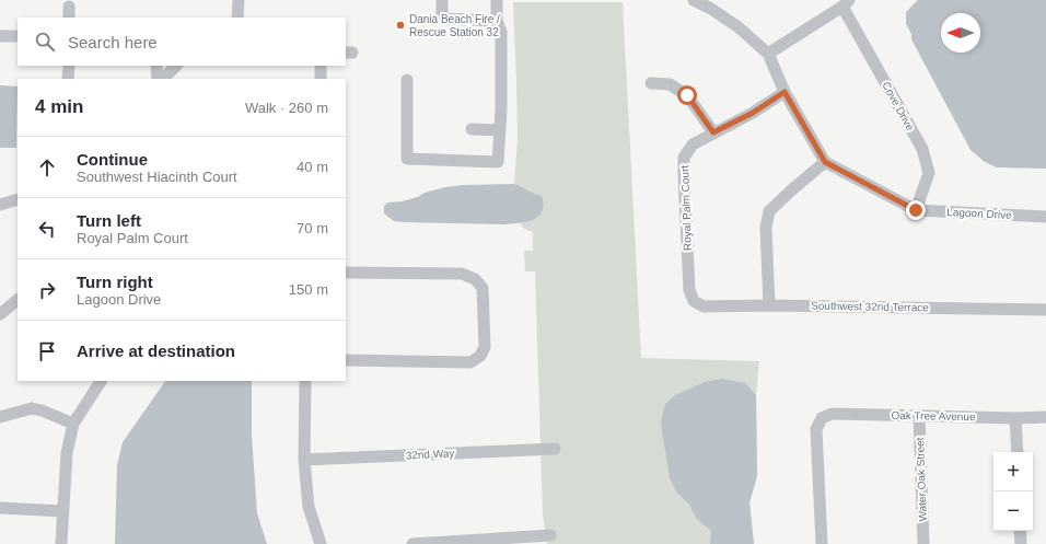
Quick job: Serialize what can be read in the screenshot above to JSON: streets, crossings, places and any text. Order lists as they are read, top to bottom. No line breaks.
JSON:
{"streets":{"street":["Cove Drive","Royal Palm Court","Lagoon Drive","Southwest 32nd Terrace","Oak Tree Avenue","32nd Way","Water Oak Street"]},"crossings":[["Cove Drive","Lagoon Drive"],["Royal Palm Court","Southwest 32nd Terrace"],["Oak Tree Avenue","Water Oak Street"]],"places":["Dania Beach Fire / Rescue Station 32"],"north":"left","page":{"search":"Search here","heading":["4 min","Walk · 260 m"],"list":[["Continue","Southwest Hiacinth Court","40 m"],["Turn left","Royal Palm Court","70 m"],["Turn right","Lagoon Drive","150 m"],"Arrive at destination"],"map_buttons":["+","−"]}}
